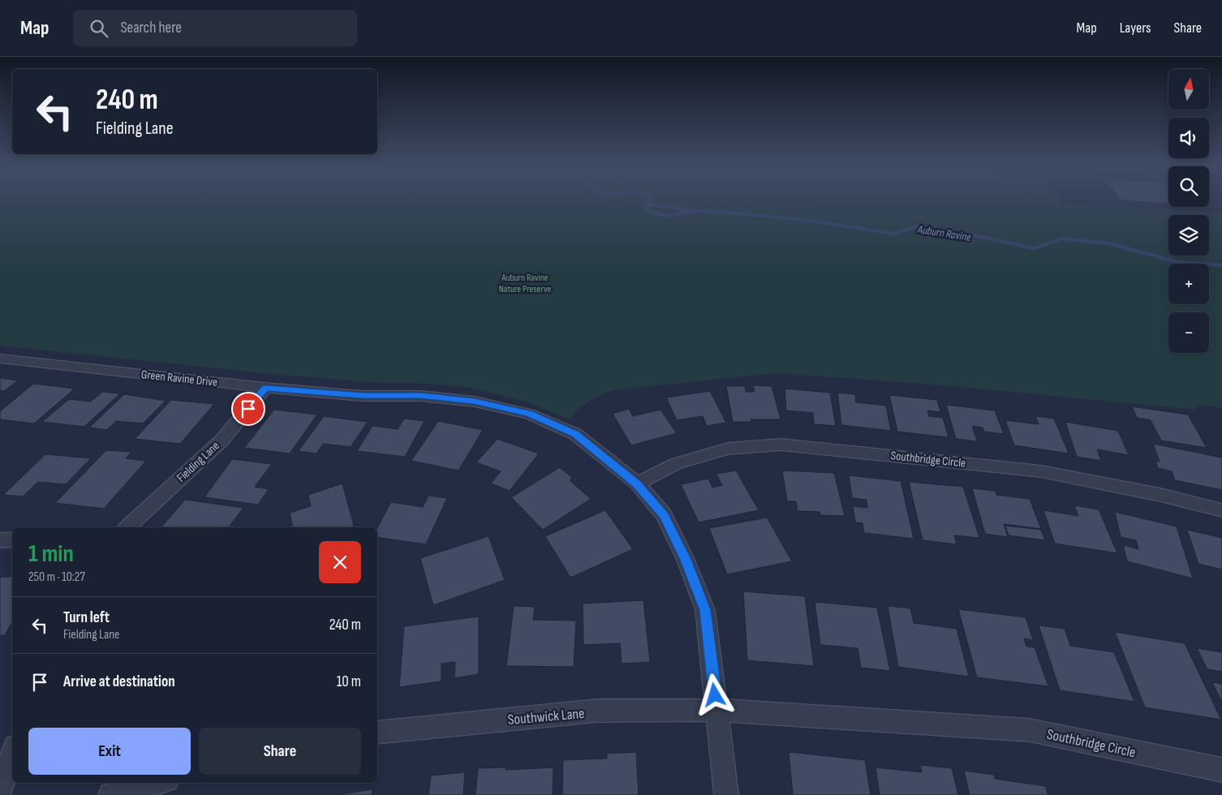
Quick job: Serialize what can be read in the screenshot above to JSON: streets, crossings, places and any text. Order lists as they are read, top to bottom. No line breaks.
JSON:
{"streets":{"street":["Green Ravine Drive","Southbridge Circle","Fielding Lane","Southwick Lane"]},"crossings":[["Green Ravine Drive","Southbridge Circle"],["Green Ravine Drive","Fielding Lane"],["Green Ravine Drive","Southwick Lane"],["Southbridge Circle","Southwick Lane"]],"water":["Auburn Ravine"],"parks":["Auburn Ravine Nature Preserve"],"north":"top","page":{"header":"Map","search":"Search here","nav":["Map","Layers","Share"],"map_buttons":["+","−"],"turn":["240 m","Fielding Lane"],"heading":["1 min","250 m · 10:27"],"list":[{"name":"Turn left","note":"Fielding Lane","value":"240 m"},{"name":"Arrive at destination","value":"10 m"}],"buttons":["Exit","Share"]}}
